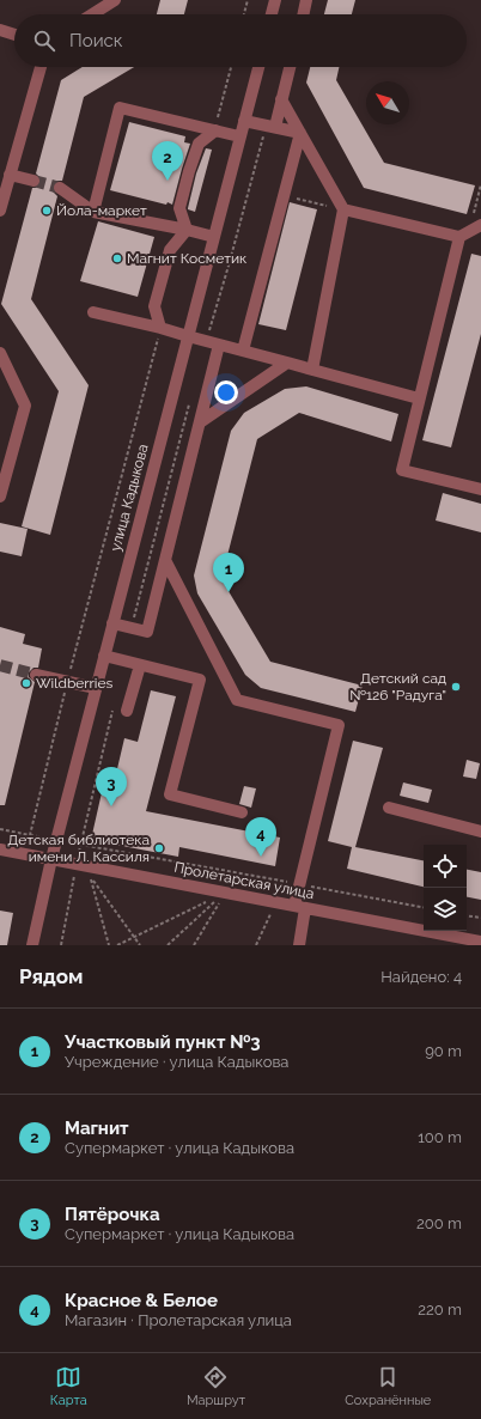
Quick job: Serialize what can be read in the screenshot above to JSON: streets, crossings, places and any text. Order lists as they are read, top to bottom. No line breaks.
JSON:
{"streets":{"street":["улица Кадыкова","Пролетарская улица"]},"crossings":[["улица Кадыкова","Пролетарская улица"]],"places":["Йола-маркет","Магнит Косметик","Wildberries","Детский сад №126 \"Радуга\"","Детская библиотека имени Л. Кассиля"],"north":"top left","page":{"search":"Поиск","pins":["2","1","3","4"],"heading":["Рядом","Найдено: 4"],"list":[{"mark":"1","name":"Участковый пункт №3","note":"Учреждение · улица Кадыкова","value":"90 m"},{"mark":"2","name":"Магнит","note":"Супермаркет · улица Кадыкова","value":"100 m"},{"mark":"3","name":"Пятёрочка","note":"Супермаркет · улица Кадыкова","value":"200 m"},{"mark":"4","name":"Красное & Белое","note":"Магазин · Пролетарская улица","value":"220 m"}],"nav":["Карта","Маршрут","Сохранённые"]}}
